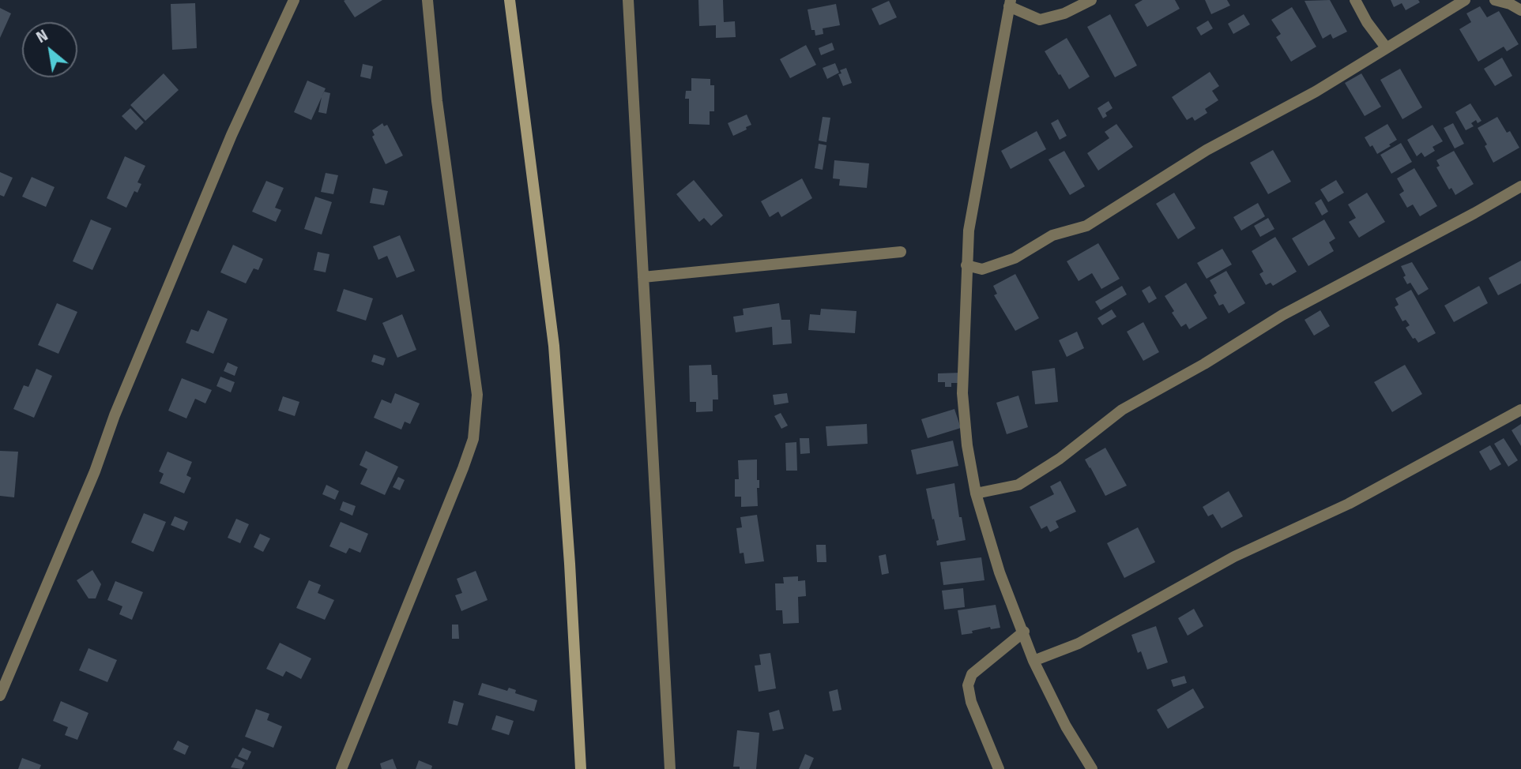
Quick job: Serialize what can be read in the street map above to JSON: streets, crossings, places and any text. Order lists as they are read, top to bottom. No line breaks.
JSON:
{"north":"top left"}
